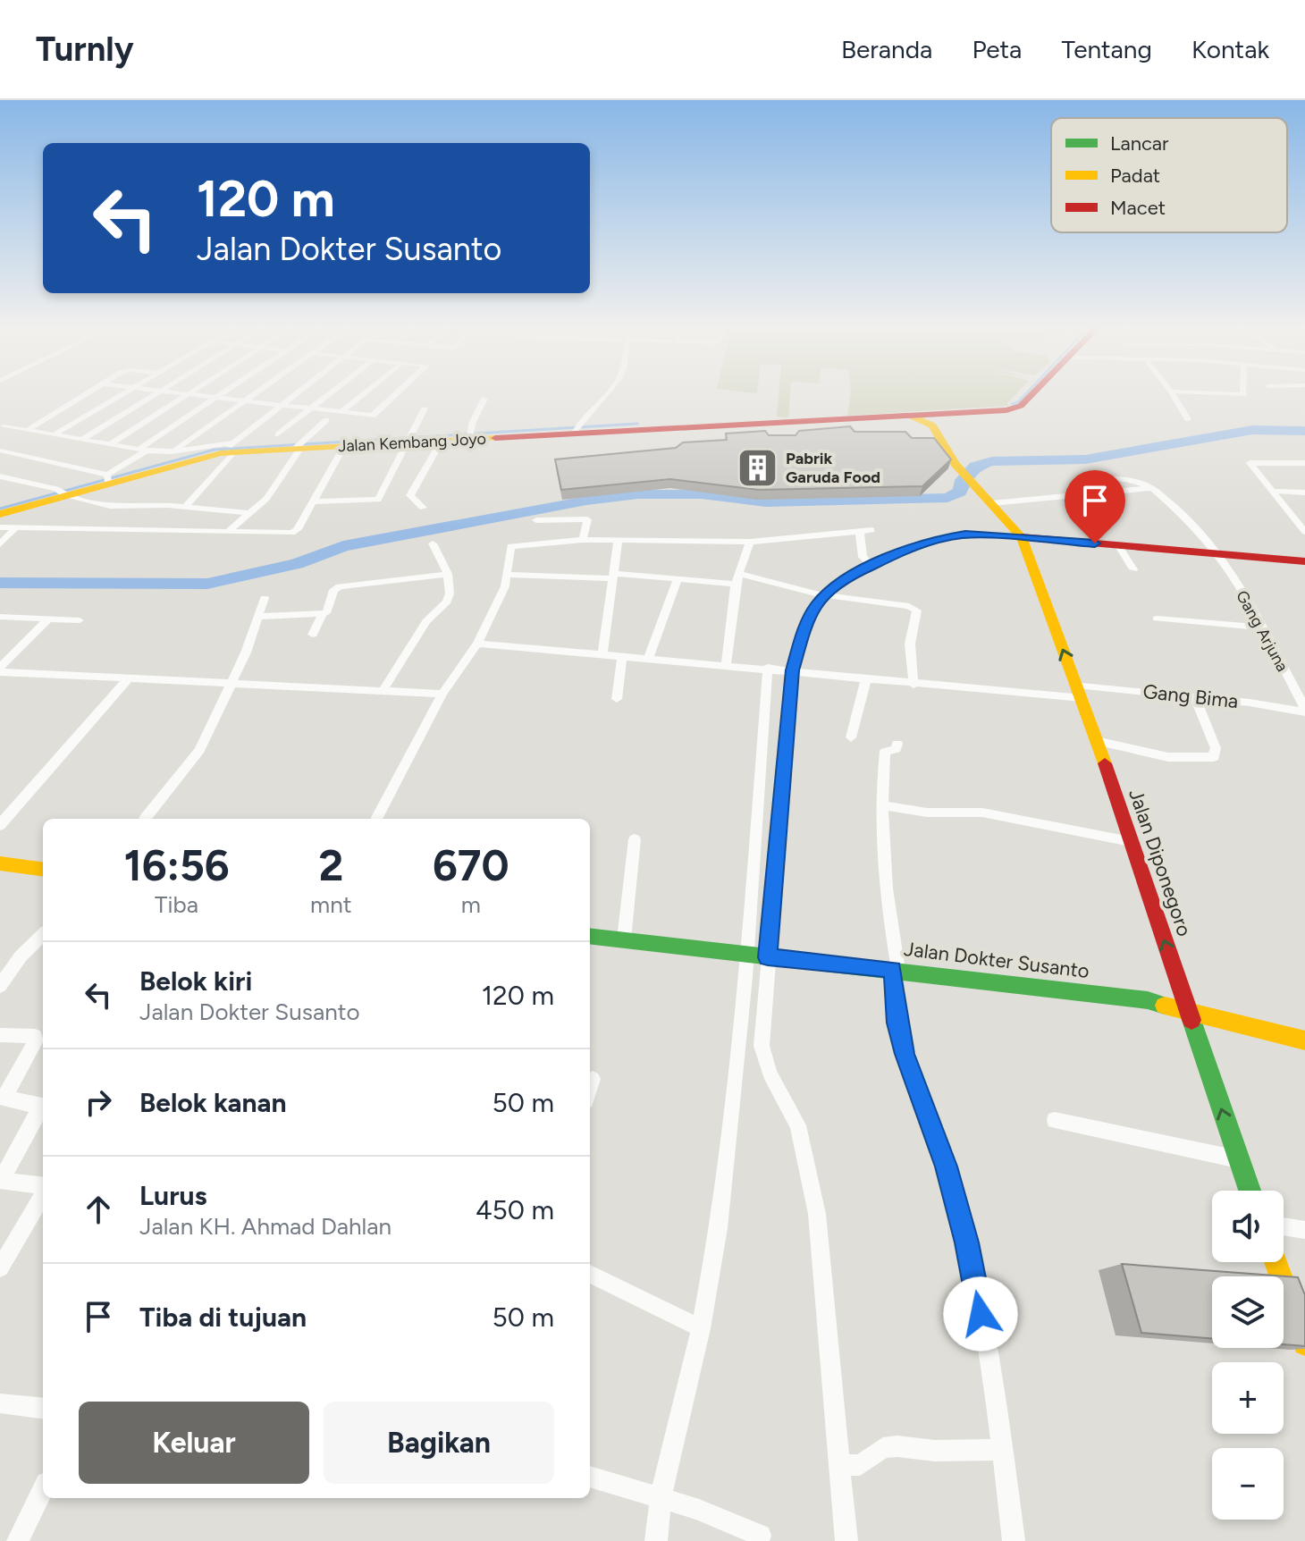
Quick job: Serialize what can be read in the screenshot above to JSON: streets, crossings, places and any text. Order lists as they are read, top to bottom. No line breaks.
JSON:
{"streets":{"main road":["Jalan Kembang Joyo","Jalan Diponegoro","Jalan Dokter Susanto"],"street":["Gang Arjuna","Gang Bima"]},"crossings":[["Gang Arjuna","Gang Bima"],["Gang Bima","Jalan Diponegoro"],["Jalan Diponegoro","Jalan Dokter Susanto"]],"one_way":["Jalan Diponegoro"],"places":{"building":["Pabrik Garuda Food"]},"legend":["Lancar","Padat","Macet"],"page":{"header":"Turnly","nav":["Beranda","Peta","Tentang","Kontak"],"turn":["120 m","Jalan Dokter Susanto"],"eta":["16:56","Tiba","2","mnt","670","m"],"list":[{"name":"Belok kiri","note":"Jalan Dokter Susanto","value":"120 m"},{"name":"Belok kanan","value":"50 m"},{"name":"Lurus","note":"Jalan KH. Ahmad Dahlan","value":"450 m"},{"name":"Tiba di tujuan","value":"50 m"}],"map_buttons":["+","−"],"buttons":["Keluar","Bagikan"]}}
